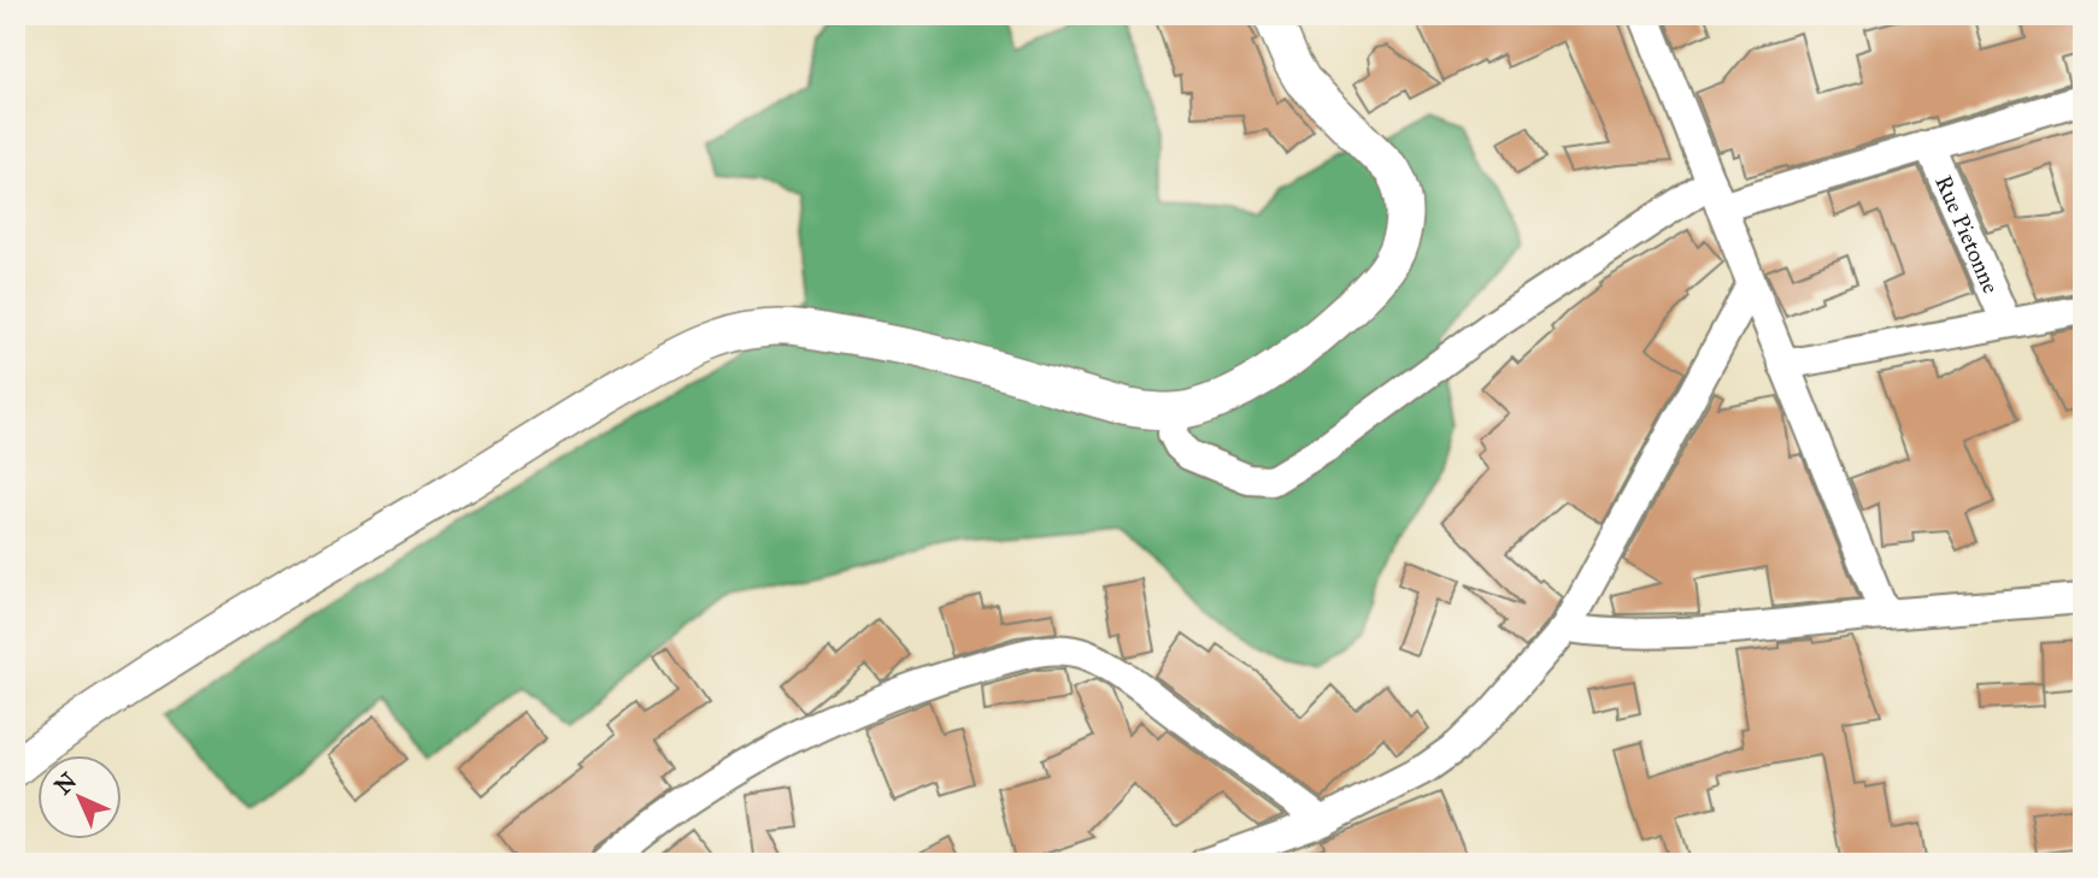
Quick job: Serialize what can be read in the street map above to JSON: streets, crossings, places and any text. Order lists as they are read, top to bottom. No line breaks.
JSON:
{"streets":{"street":["Rue Pietonne"]},"north":"top left"}
